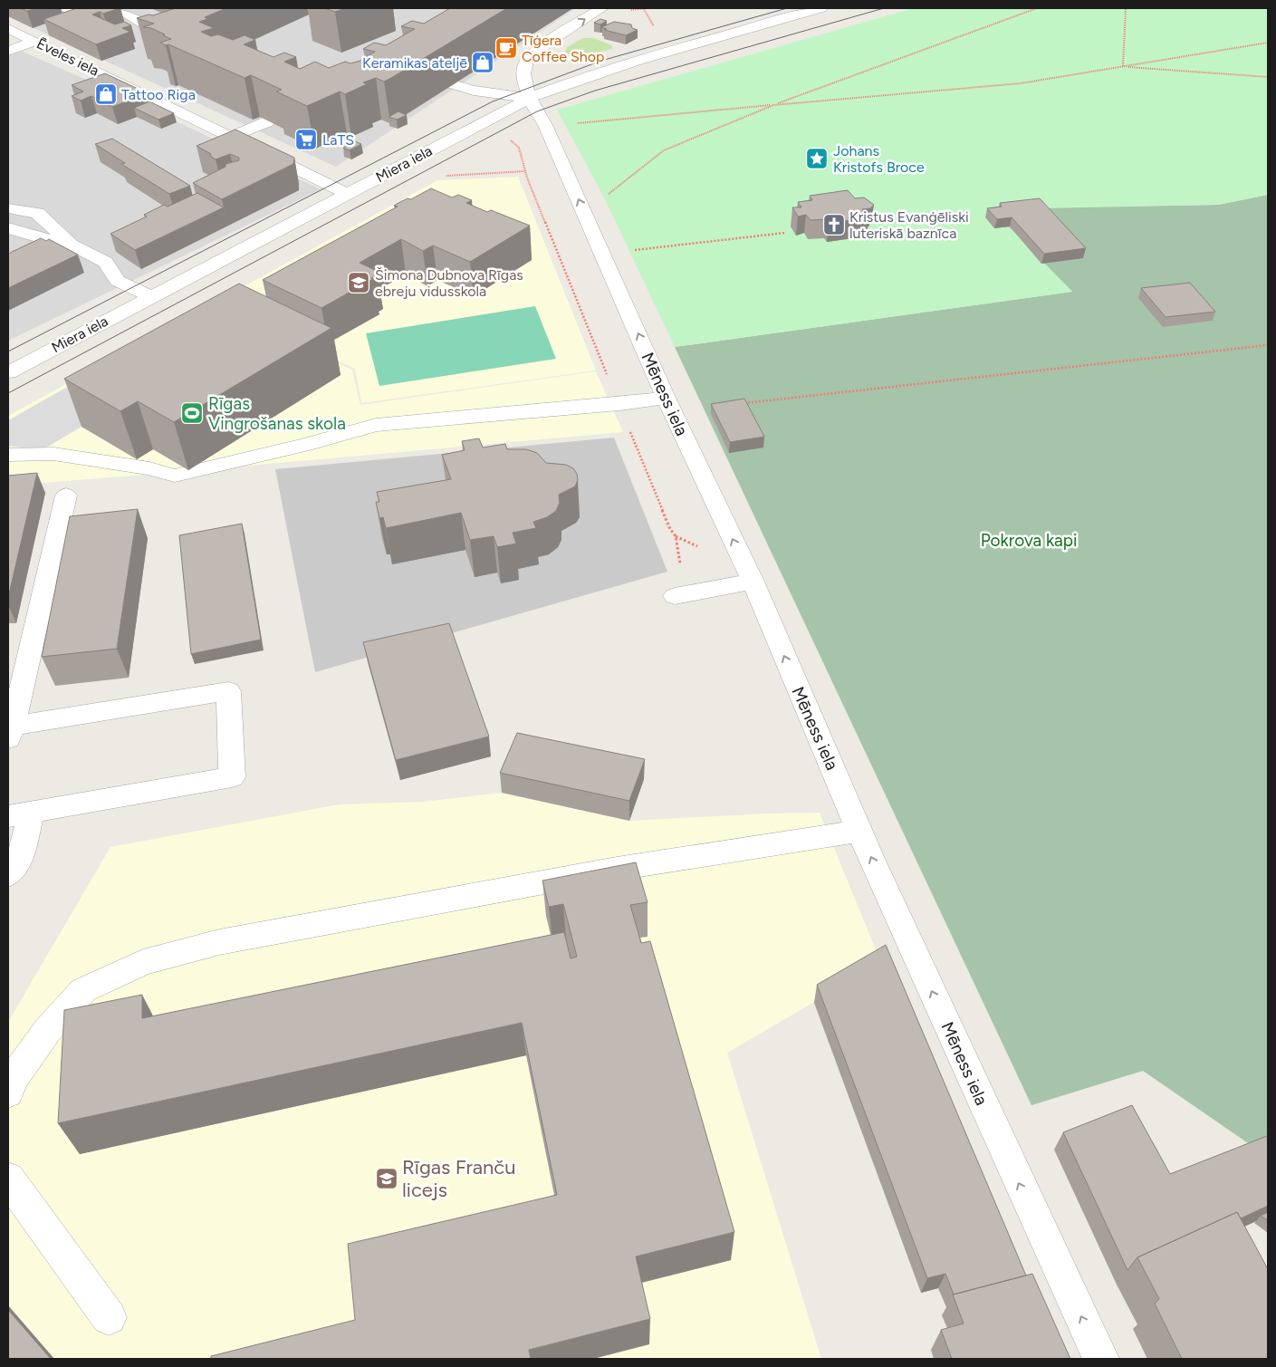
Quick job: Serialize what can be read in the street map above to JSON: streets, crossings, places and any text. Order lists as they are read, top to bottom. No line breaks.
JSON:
{"streets":{"street":["Ēveles iela","Miera iela","Mēness iela"]},"crossings":[["Ēveles iela","Miera iela"],["Miera iela","Mēness iela"]],"one_way":["Mēness iela"],"parks":["Pokrova kapi"],"places":{"cafe":["Tīģera Coffee Shop"],"shop":["Keramikas ateljē","Tattoo Riga"],"supermarket":["LaTS"],"place":["Johans Kristofs Broce"],"church":["Kristus Evanģēliski luteriskā baznīca"],"school or university":["Šimona Dubnova Rīgas ebreju vidusskola","Rīgas Franču licejs"],"sports":["Rīgas Vingrošanas skola"]}}
